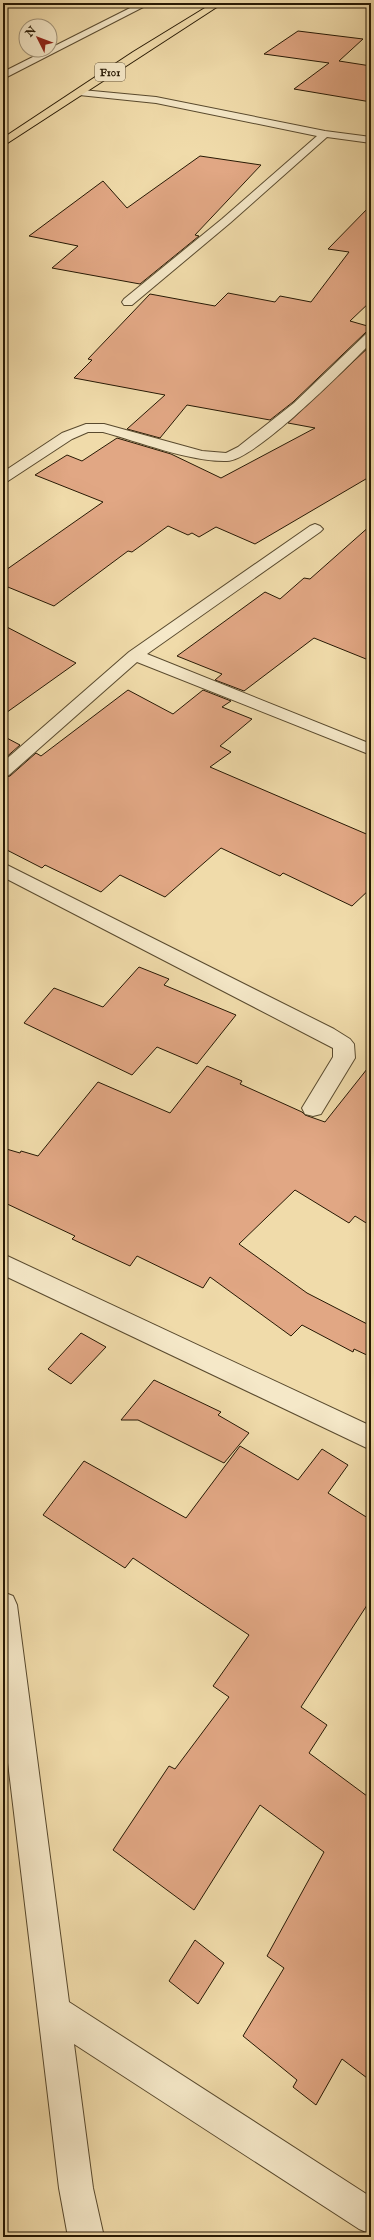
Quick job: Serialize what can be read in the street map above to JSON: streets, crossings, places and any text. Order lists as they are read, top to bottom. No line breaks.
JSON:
{"streets":{"main road":["F101"]},"north":"top left"}
